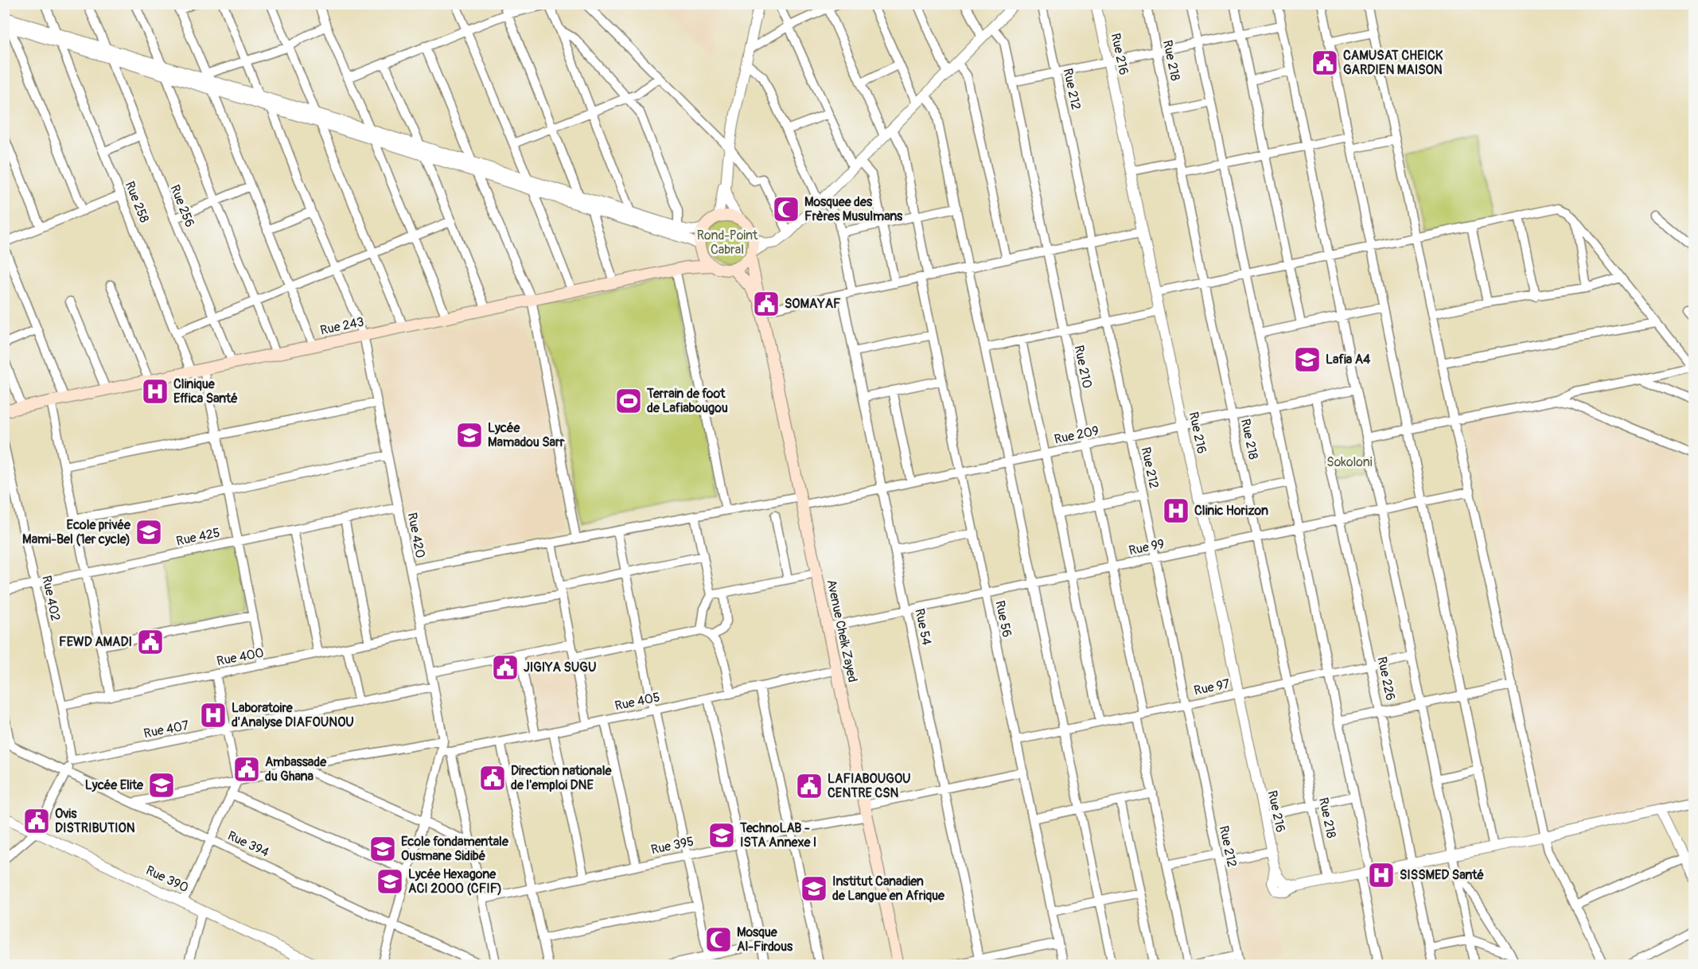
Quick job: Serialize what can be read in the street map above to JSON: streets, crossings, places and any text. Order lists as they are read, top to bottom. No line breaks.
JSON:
{"streets":{"main road":["Rue 243","Avenue Cheik Zayed"],"street":["Rue 216","Rue 218","Rue 212","Rue 258","Rue 256","Rue 210","Rue 209","Rue 420","Rue 425","Rue 99","Rue 402","Rue 56","Rue 54","Rue 400","Rue 226","Rue 97","Rue 405","Rue 407","Rue 394","Rue 395","Rue 390"]},"crossings":[["Rue 216","Rue 218"],["Rue 216","Rue 209"],["Rue 216","Rue 99"],["Rue 216","Rue 97"],["Rue 218","Rue 209"],["Rue 218","Rue 99"],["Rue 218","Rue 97"],["Rue 212","Rue 209"],["Rue 212","Rue 99"],["Rue 212","Rue 97"],["Rue 258","Rue 243"],["Rue 256","Rue 243"],["Rue 243","Rue 420"],["Rue 243","Avenue Cheik Zayed"],["Rue 210","Rue 209"],["Rue 210","Rue 99"],["Rue 210","Rue 97"],["Rue 209","Rue 420"],["Rue 209","Rue 56"],["Rue 209","Rue 54"],["Rue 209","Avenue Cheik Zayed"],["Rue 209","Rue 226"],["Rue 420","Rue 425"],["Rue 420","Rue 400"],["Rue 420","Rue 405"],["Rue 420","Rue 407"],["Rue 420","Rue 394"],["Rue 425","Rue 402"],["Rue 99","Rue 56"],["Rue 99","Rue 54"],["Rue 99","Avenue Cheik Zayed"],["Rue 99","Rue 226"],["Rue 402","Rue 400"],["Rue 402","Rue 407"],["Rue 56","Rue 97"],["Rue 56","Rue 395"],["Rue 54","Rue 395"],["Avenue Cheik Zayed","Rue 405"],["Avenue Cheik Zayed","Rue 395"],["Rue 226","Rue 97"]],"parks":["Rond-Point Cabral","Sokoloni"],"places":{"public building":["CAMUSAT CHEICK GARDIEN MAISON","SOMAYAF","FEWD AMADI","JIGIYA SUGU","Ambassade du Ghana","Direction nationale de l'emploi DNE","LAFIABOUGOU CENTRE CSN","Ovis DISTRIBUTION"],"mosque":["Mosquee des Frères Musulmans","Mosque Al-Firdous"],"school or university":["Lafia A4","Lycée Mamadou Sarr","Ecole privée Mami-Bel (1er cycle)","Lycée Elite","TechnoLAB - ISTA Annexe I","Ecole fondamentale Ousmane Sidibé","Lycée Hexagone ACI 2000 (CFIF)","Institut Canadien de Langue en Afrique"],"hospital":["Clinique Effica Santé","Clinic Horizon","Laboratoire d'Analyse DIAFOUNOU","SISSMED Santé"],"sports":["Terrain de foot de Lafiabougou"]}}
